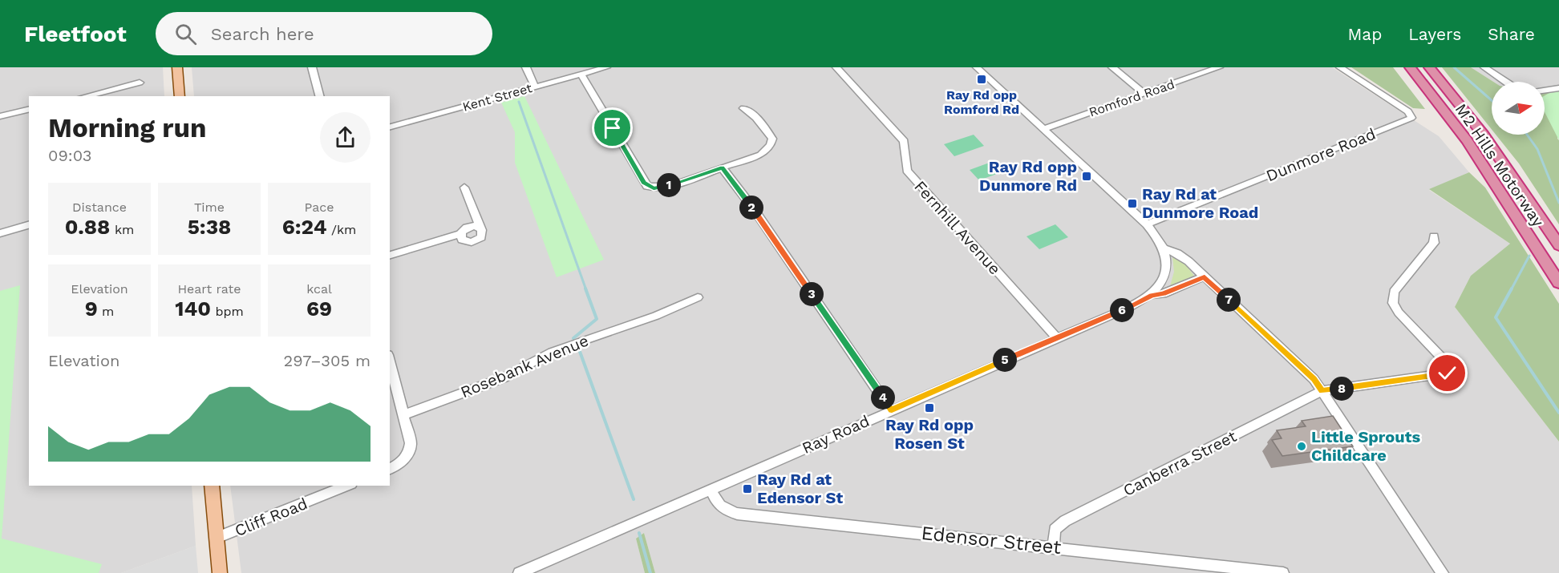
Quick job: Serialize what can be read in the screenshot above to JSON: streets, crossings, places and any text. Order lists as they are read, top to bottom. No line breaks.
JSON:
{"streets":{"highway":["M2 Hills Motorway"],"street":["Kent Street","Romford Road","Dunmore Road","Fernhill Avenue","Rosebank Avenue","Ray Road","Canberra Street","Cliff Road","Edensor Street"]},"crossings":[["Romford Road","Ray Road"],["Dunmore Road","Ray Road"],["Fernhill Avenue","Ray Road"],["Ray Road","Edensor Street"],["Canberra Street","Edensor Street"]],"places":{"transit":["Ray Rd opp Romford Rd","Ray Rd opp Dunmore Rd","Ray Rd at Dunmore Road","Ray Rd opp Rosen St","Ray Rd at Edensor St"],"other":["Little Sprouts Childcare"]},"north":"right","page":{"header":"Fleetfoot","search":"Search here","nav":["Map","Layers","Share"],"heading":["Morning run","09:03"],"pins":["1","2","3","7","6","5","8","4"],"stats":[["Distance","0.88 km"],["Time","5:38"],["Pace","6:24 /km"],["Elevation","9 m"],["Heart rate","140 bpm"],["kcal","69"]],"chart":["Elevation","297–305 m"]}}
